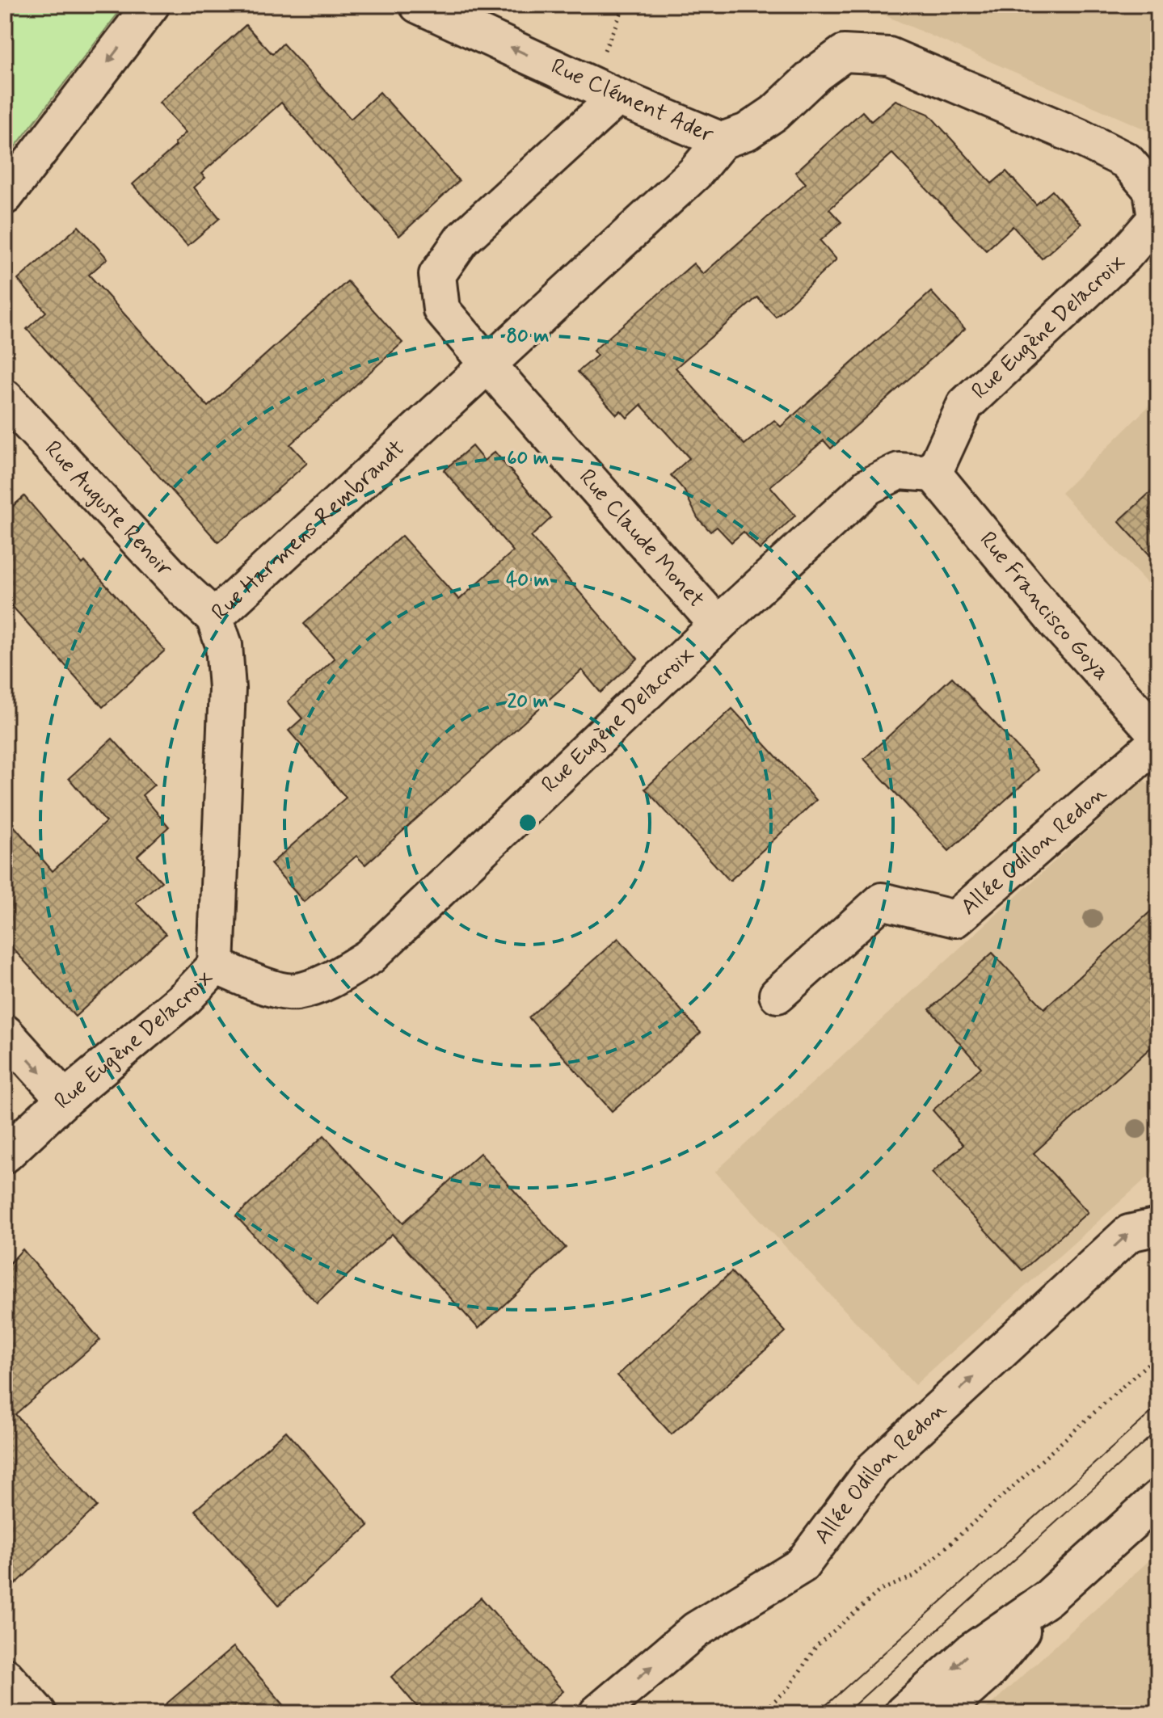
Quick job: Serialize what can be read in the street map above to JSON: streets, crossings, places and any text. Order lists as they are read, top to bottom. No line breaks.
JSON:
{"streets":{"street":["Rue Clément Ader","Rue Eugène Delacroix","Rue Auguste Renoir","Rue Harmens Rembrandt","Rue Claude Monet","Rue Francisco Goya","Allée Odilon Redon"]},"crossings":[["Rue Clément Ader","Rue Eugène Delacroix"],["Rue Clément Ader","Rue Harmens Rembrandt"],["Rue Eugène Delacroix","Rue Harmens Rembrandt"],["Rue Eugène Delacroix","Rue Claude Monet"],["Rue Eugène Delacroix","Rue Francisco Goya"],["Rue Auguste Renoir","Rue Harmens Rembrandt"],["Rue Harmens Rembrandt","Rue Claude Monet"]],"rings":["80 m","60 m","40 m","20 m"]}
